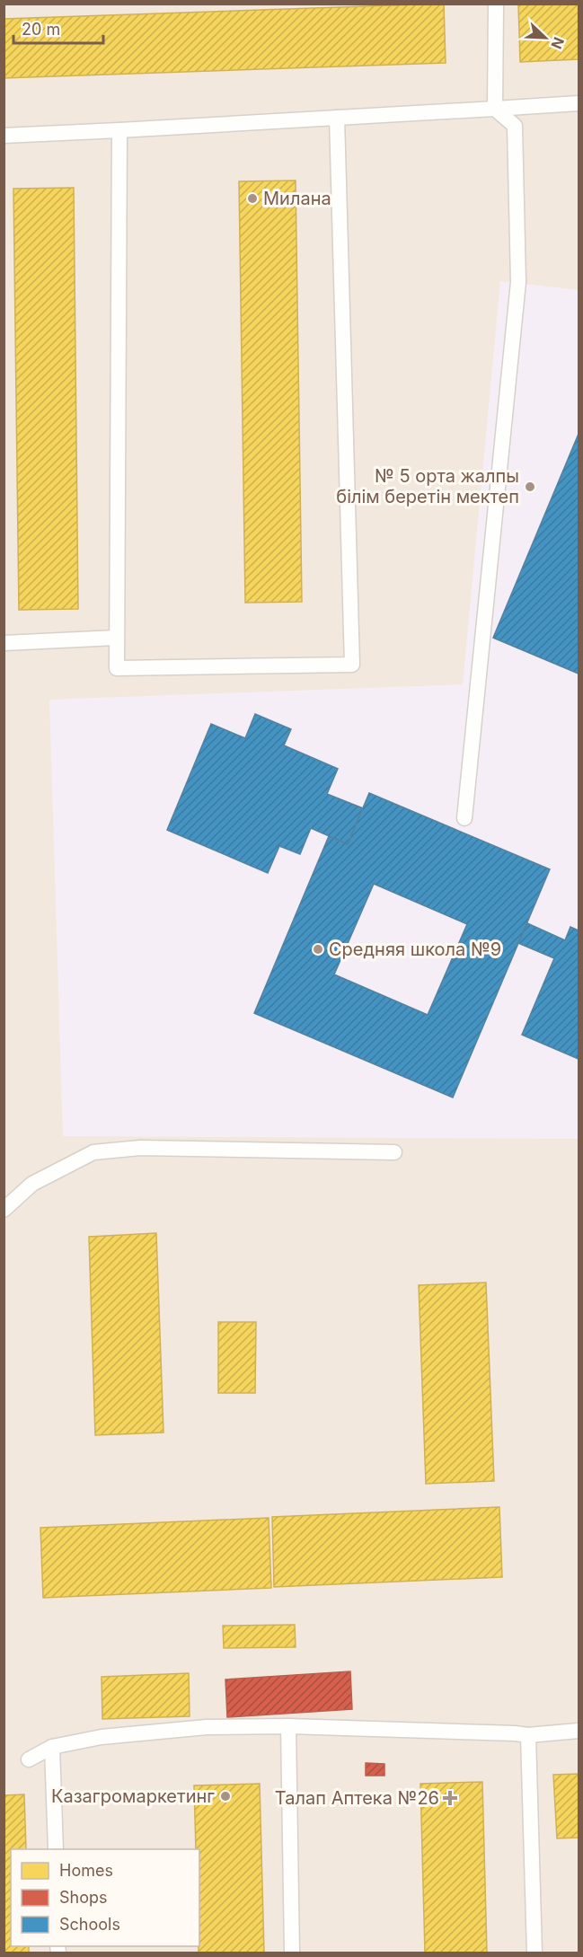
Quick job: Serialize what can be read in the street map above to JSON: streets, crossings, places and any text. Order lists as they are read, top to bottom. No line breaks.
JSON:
{"places":{"other":["Милана","№ 5 орта жалпы білім беретін мектеп","Средняя школа №9","Казагромаркетинг"],"health":["Талап Аптека №26"]},"legend":["Homes","Shops","Schools"],"scale_bar":"20 m","north":"bottom right"}
